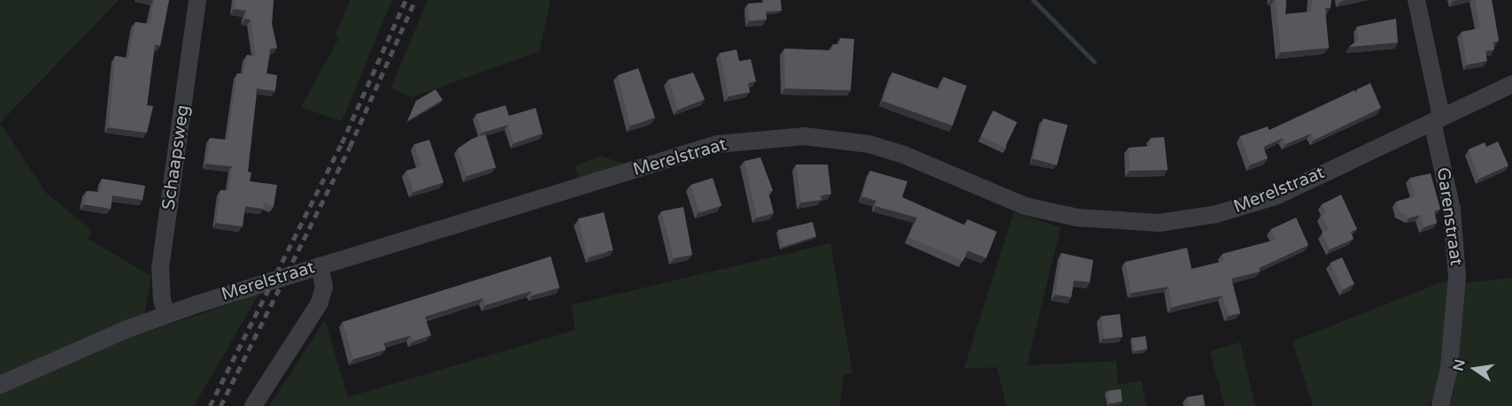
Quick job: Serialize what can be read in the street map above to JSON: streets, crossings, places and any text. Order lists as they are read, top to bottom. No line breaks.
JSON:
{"streets":{"street":["Schaapsweg","Merelstraat","Garenstraat"]},"crossings":[["Schaapsweg","Merelstraat"],["Merelstraat","Garenstraat"]],"north":"left"}
